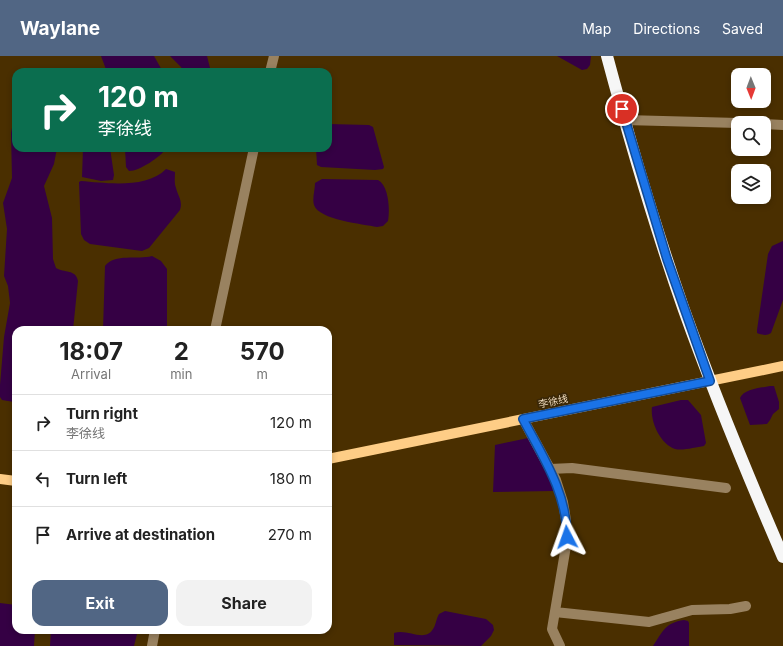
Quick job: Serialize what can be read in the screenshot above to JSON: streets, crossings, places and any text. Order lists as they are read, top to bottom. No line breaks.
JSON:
{"streets":{"main road":["李徐线"]},"north":"bottom","page":{"header":"Waylane","nav":["Map","Directions","Saved"],"turn":["120 m","李徐线"],"eta":["18:07","Arrival","2","min","570","m"],"list":[{"name":"Turn right","note":"李徐线","value":"120 m"},{"name":"Turn left","value":"180 m"},{"name":"Arrive at destination","value":"270 m"}],"buttons":["Exit","Share"]}}
